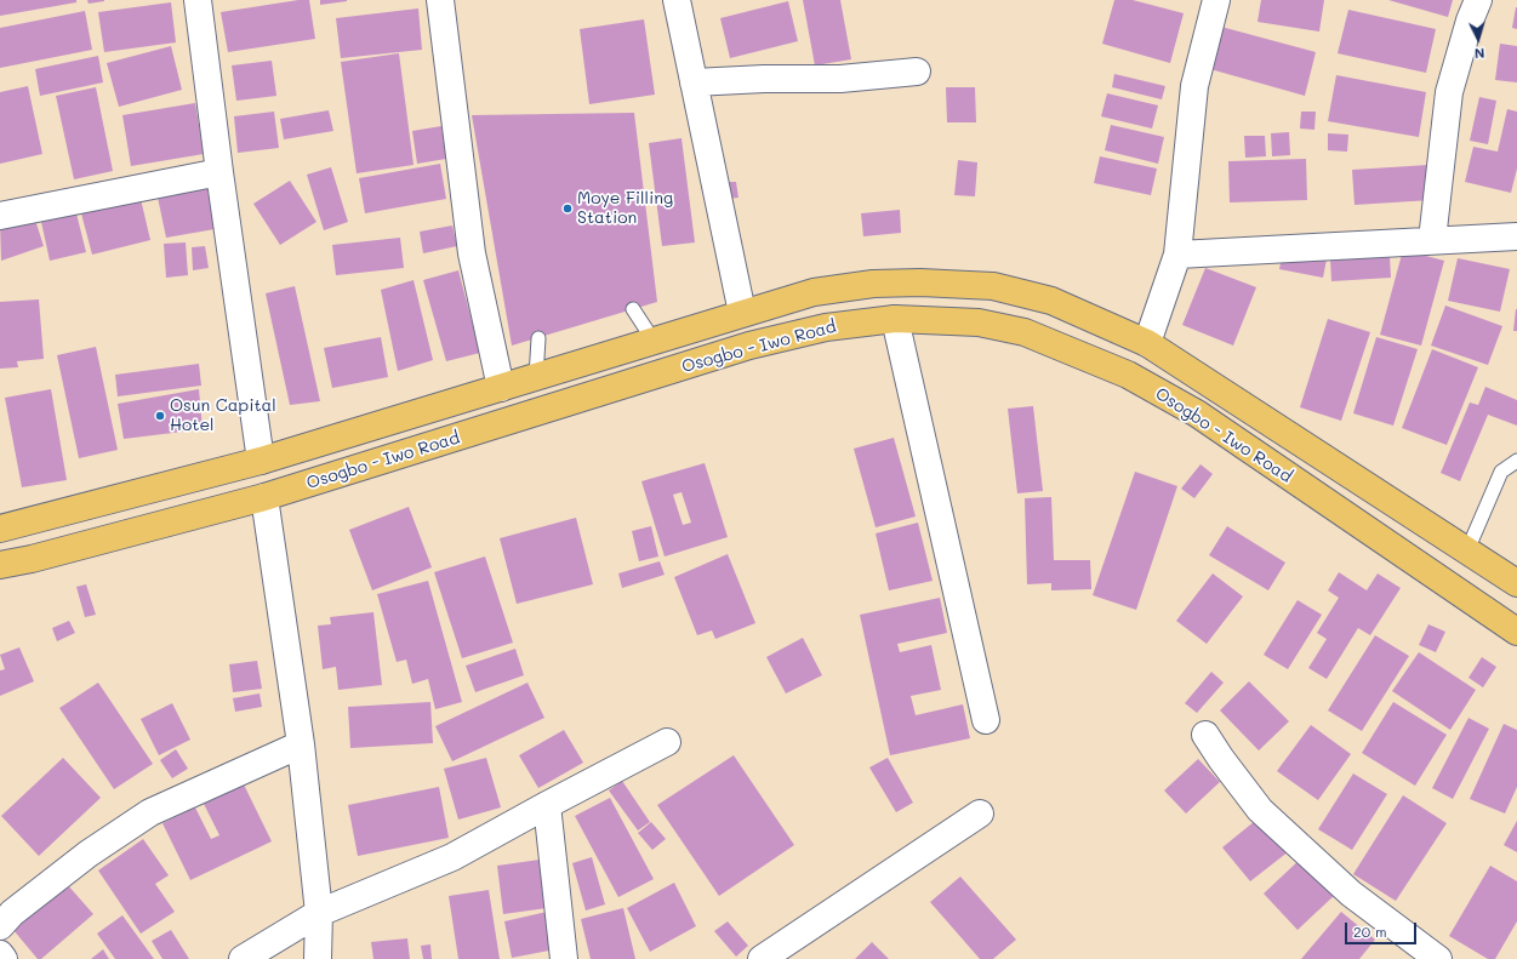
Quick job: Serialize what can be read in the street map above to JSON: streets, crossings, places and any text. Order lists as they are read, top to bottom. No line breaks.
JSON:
{"streets":{"main road":["Osogbo - Iwo Road"]},"places":["Moye Filling Station","Osun Capital Hotel"],"scale_bar":"20 m","north":"bottom"}
